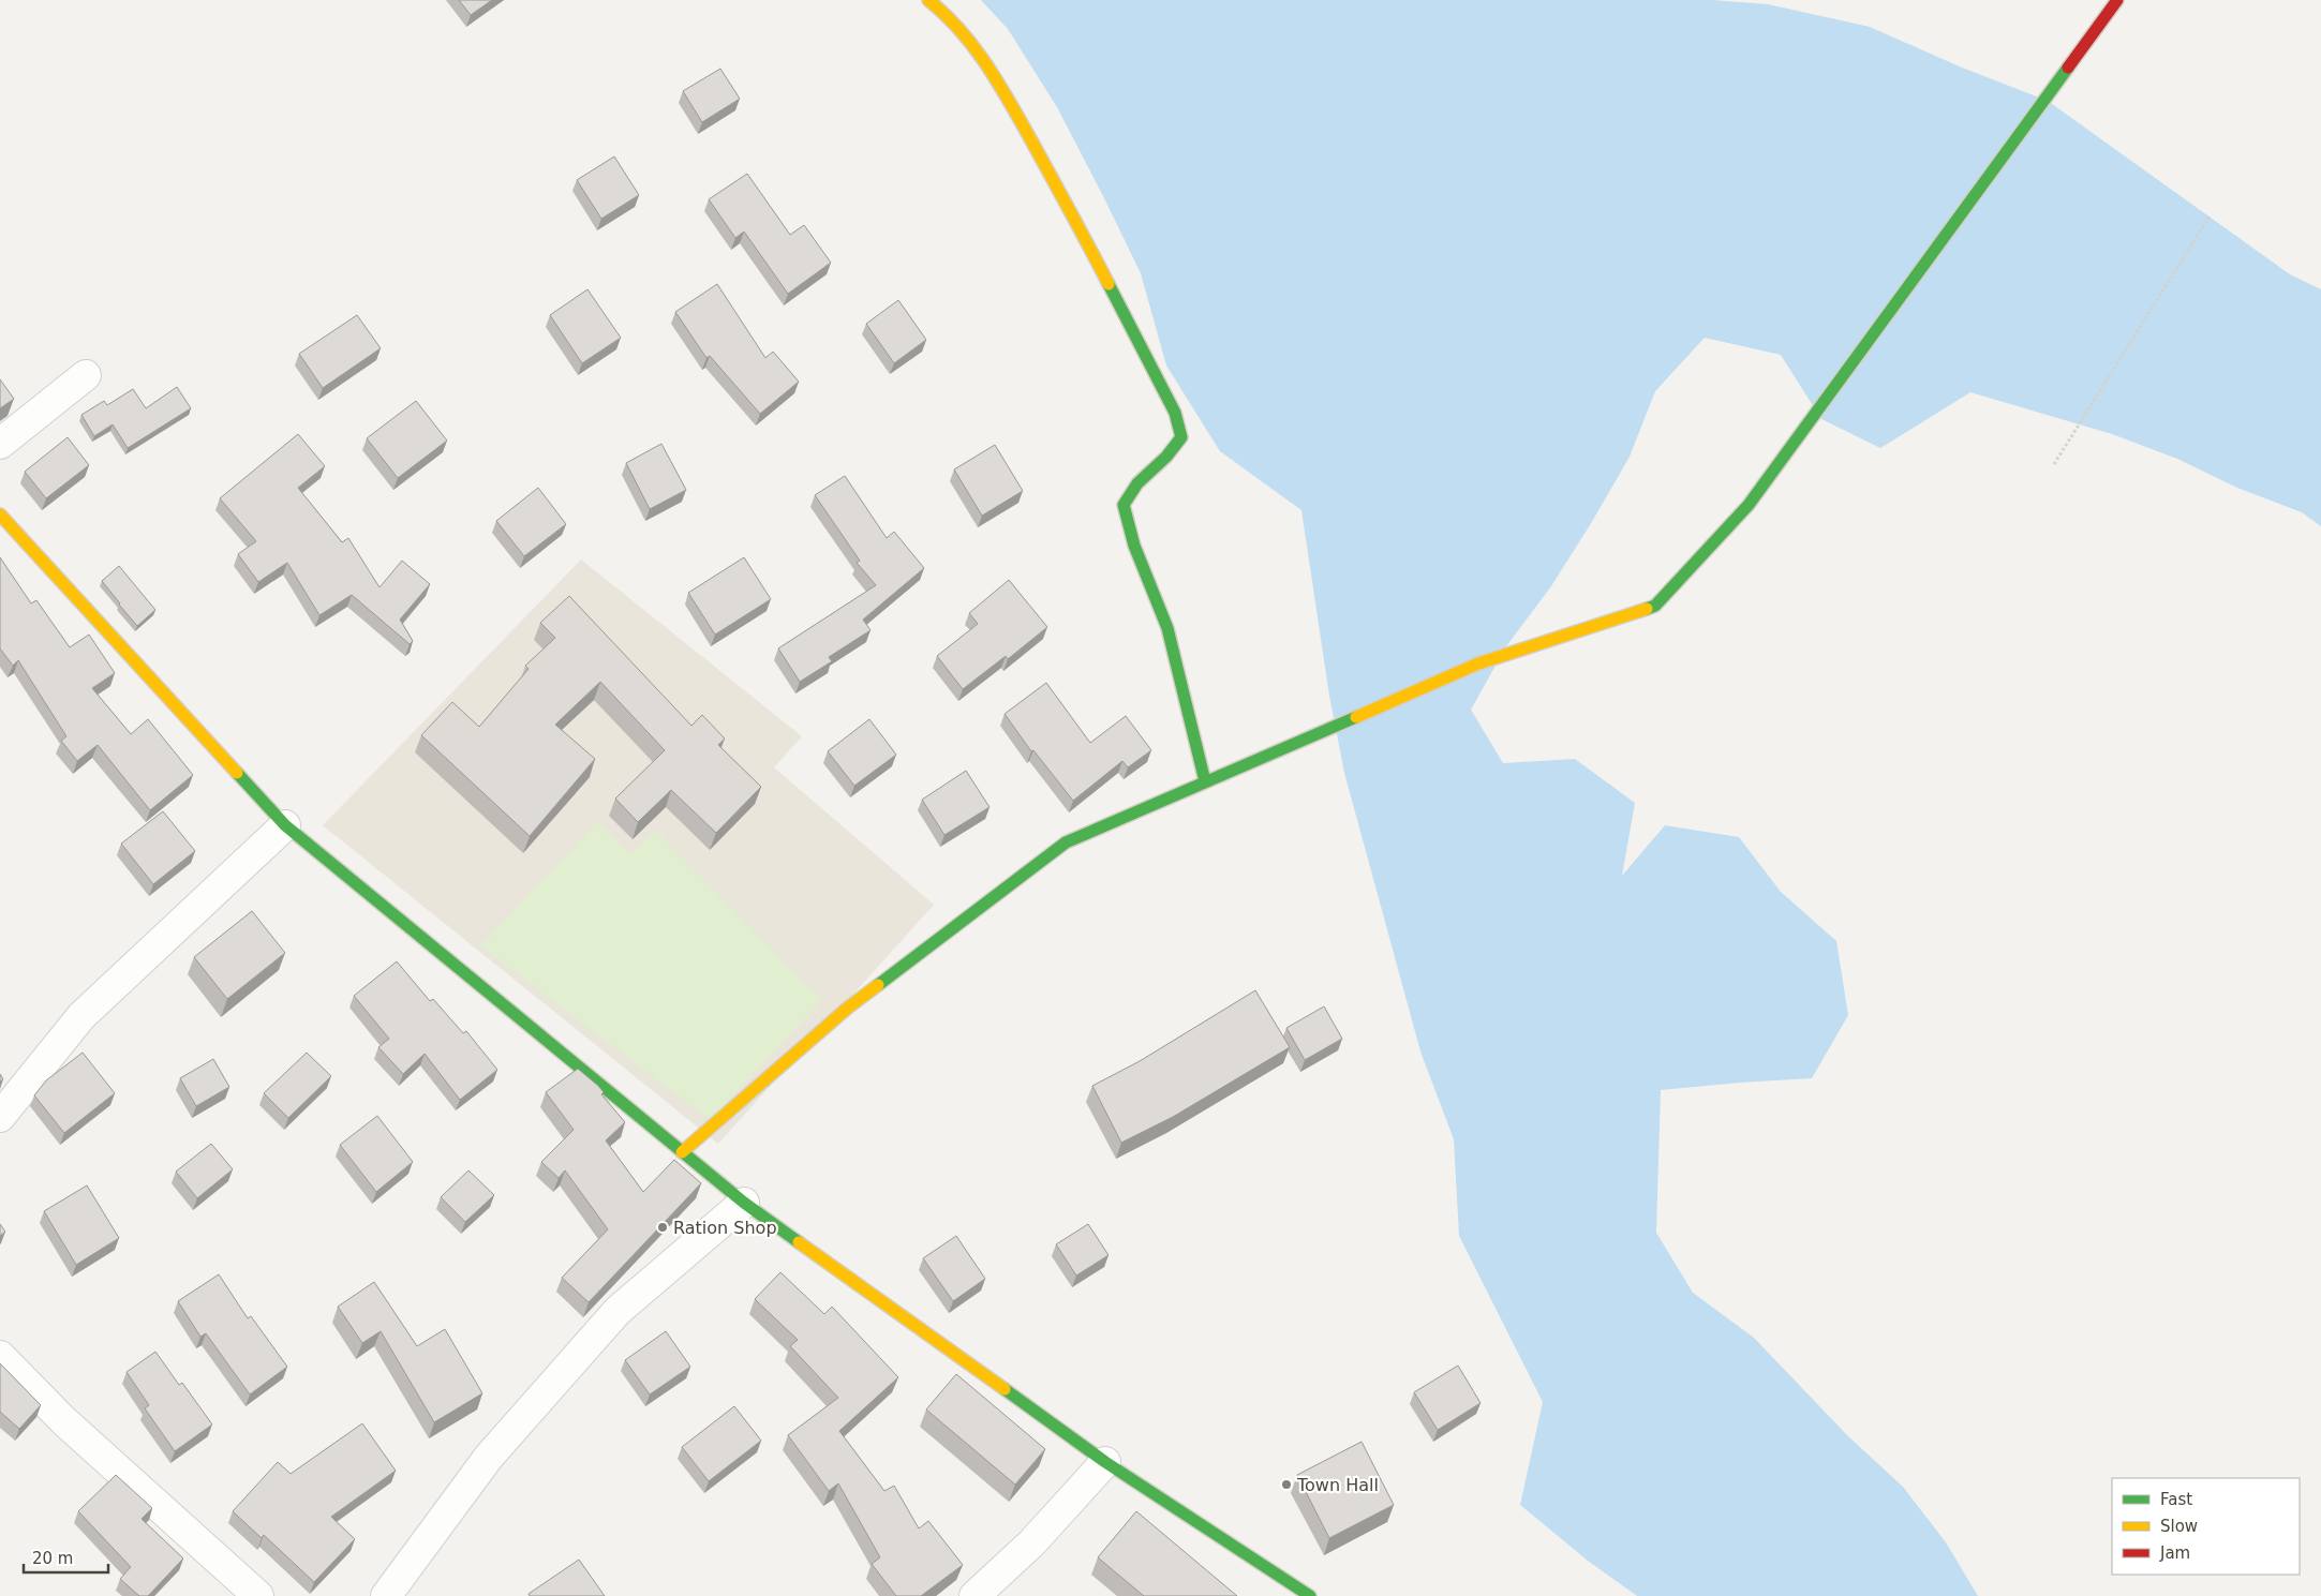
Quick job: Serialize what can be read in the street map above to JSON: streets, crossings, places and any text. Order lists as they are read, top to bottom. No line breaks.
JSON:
{"places":["Ration Shop","Town Hall"],"legend":["Fast","Slow","Jam"],"scale_bar":"20 m"}
